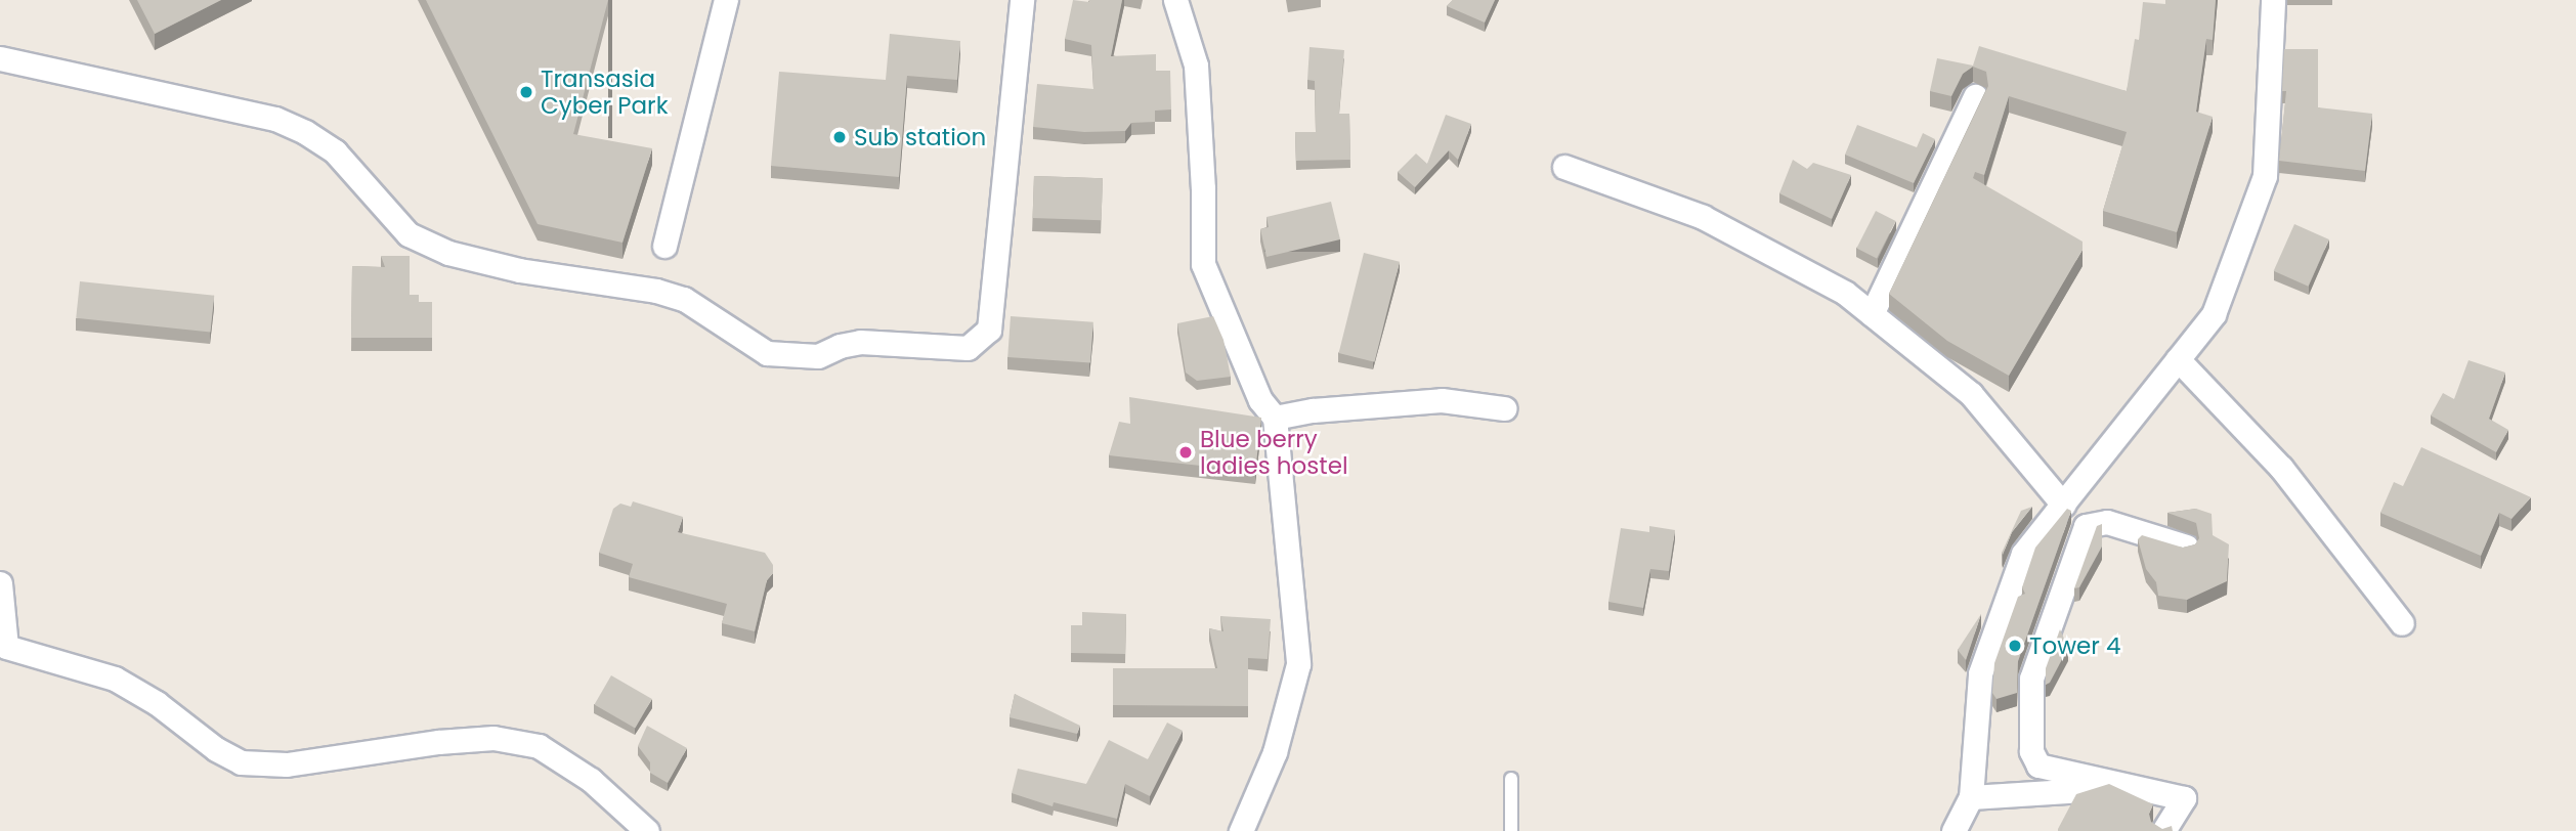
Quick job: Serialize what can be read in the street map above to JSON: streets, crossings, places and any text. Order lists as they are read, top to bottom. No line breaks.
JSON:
{"places":["Transasia Cyber Park","Sub station","Blue berry ladies hostel","Tower 4"]}
